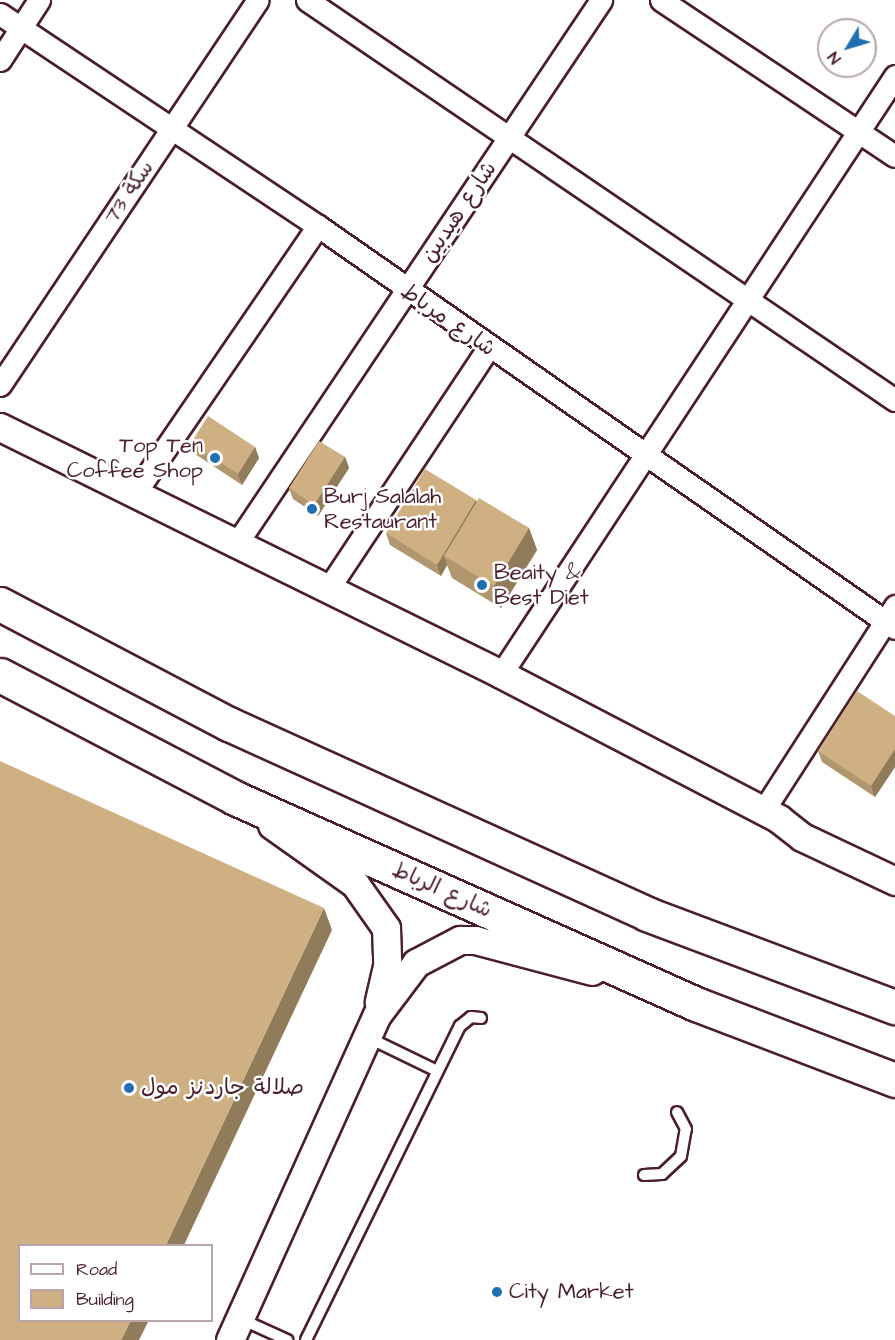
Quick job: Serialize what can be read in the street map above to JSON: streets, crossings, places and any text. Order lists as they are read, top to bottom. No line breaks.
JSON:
{"streets":{"highway":["شارع الرباط"],"street":["سكة 73","شارع هيدبين","شارع مرباط"]},"crossings":[["سكة 73","شارع مرباط"],["شارع هيدبين","شارع مرباط"]],"places":["Top Ten Coffee Shop","Burj Salalah Restaurant","Beaity & Best Diet","صلالة جاردنز مول","City Market"],"legend":["Road","Building"],"north":"bottom left"}
